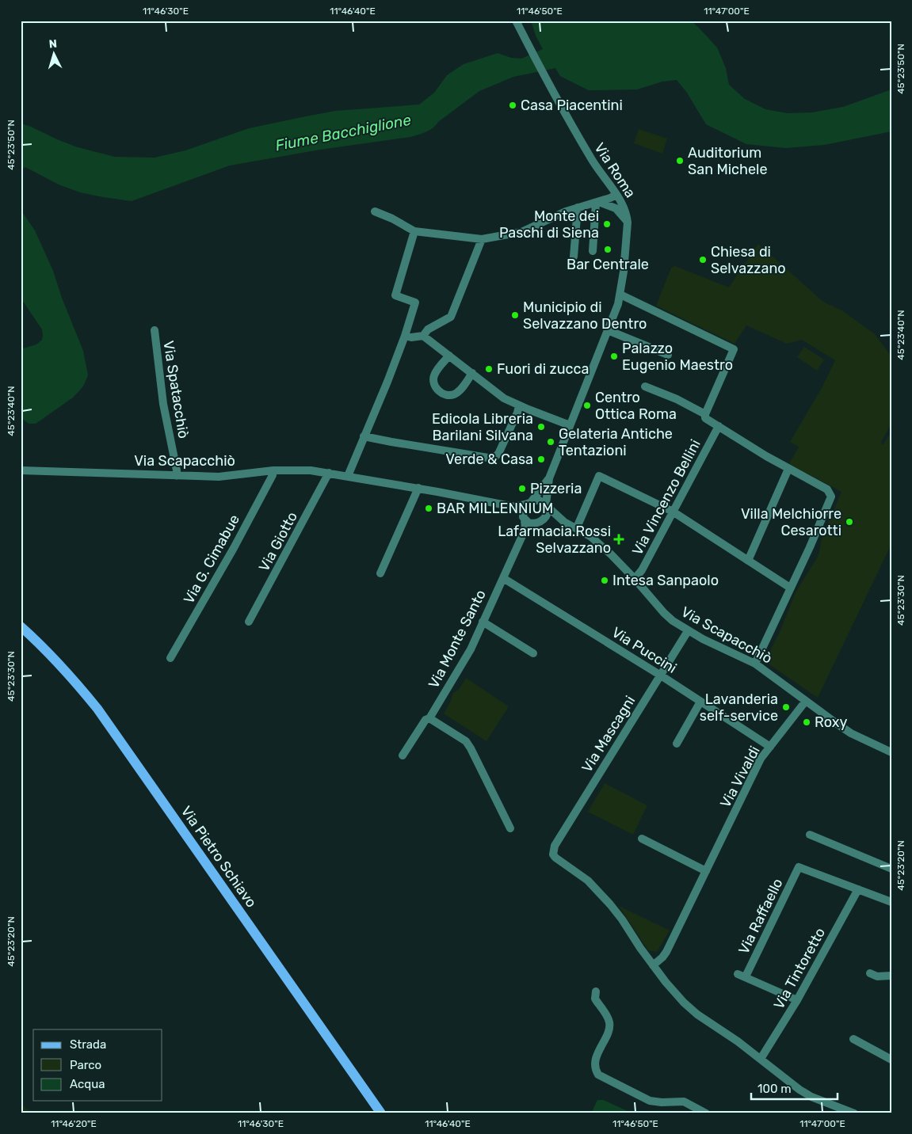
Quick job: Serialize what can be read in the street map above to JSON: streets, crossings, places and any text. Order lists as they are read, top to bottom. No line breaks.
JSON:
{"streets":{"main road":["Via Pietro Schiavo"],"street":["Via Roma","Via Spatacchiò","Via Scapacchiò","Via Vincenzo Bellini","Via Giotto","Via G. Cimabue","Via Monte Santo","Via Puccini","Via Mascagni","Via Vivaldi","Via Raffaello","Via Tintoretto"]},"crossings":[["Via Roma","Via Scapacchiò"],["Via Roma","Via Monte Santo"],["Via Spatacchiò","Via Scapacchiò"],["Via Scapacchiò","Via Vincenzo Bellini"],["Via Scapacchiò","Via Giotto"],["Via Scapacchiò","Via G. Cimabue"],["Via Scapacchiò","Via Monte Santo"],["Via Scapacchiò","Via Mascagni"],["Via Scapacchiò","Via Vivaldi"],["Via Monte Santo","Via Puccini"],["Via Puccini","Via Mascagni"],["Via Puccini","Via Vivaldi"],["Via Mascagni","Via Vivaldi"],["Via Raffaello","Via Tintoretto"]],"water":["Fiume Bacchiglione"],"places":{"other":["Casa Piacentini","Auditorium San Michele","Monte dei Paschi di Siena","Bar Centrale","Chiesa di Selvazzano","Municipio di Selvazzano Dentro","Palazzo Eugenio Maestro","Fuori di zucca","Centro Ottica Roma","Edicola Libreria Barilani Silvana","Gelateria Antiche Tentazioni","Verde & Casa","Pizzeria","BAR MILLENNIUM","Villa Melchiorre Cesarotti","Intesa Sanpaolo","Lavanderia self-service","Roxy"],"health":["Lafarmacia.Rossi Selvazzano"]},"legend":["Strada","Parco","Acqua"],"scale_bar":"100 m","north":"top","coordinates":["11°46'30\"E","11°46'40\"E","11°46'50\"E","11°47'00\"E","45°23'50\"N","45°23'40\"N","45°23'30\"N","45°23'20\"N","11°46'20\"E"]}
